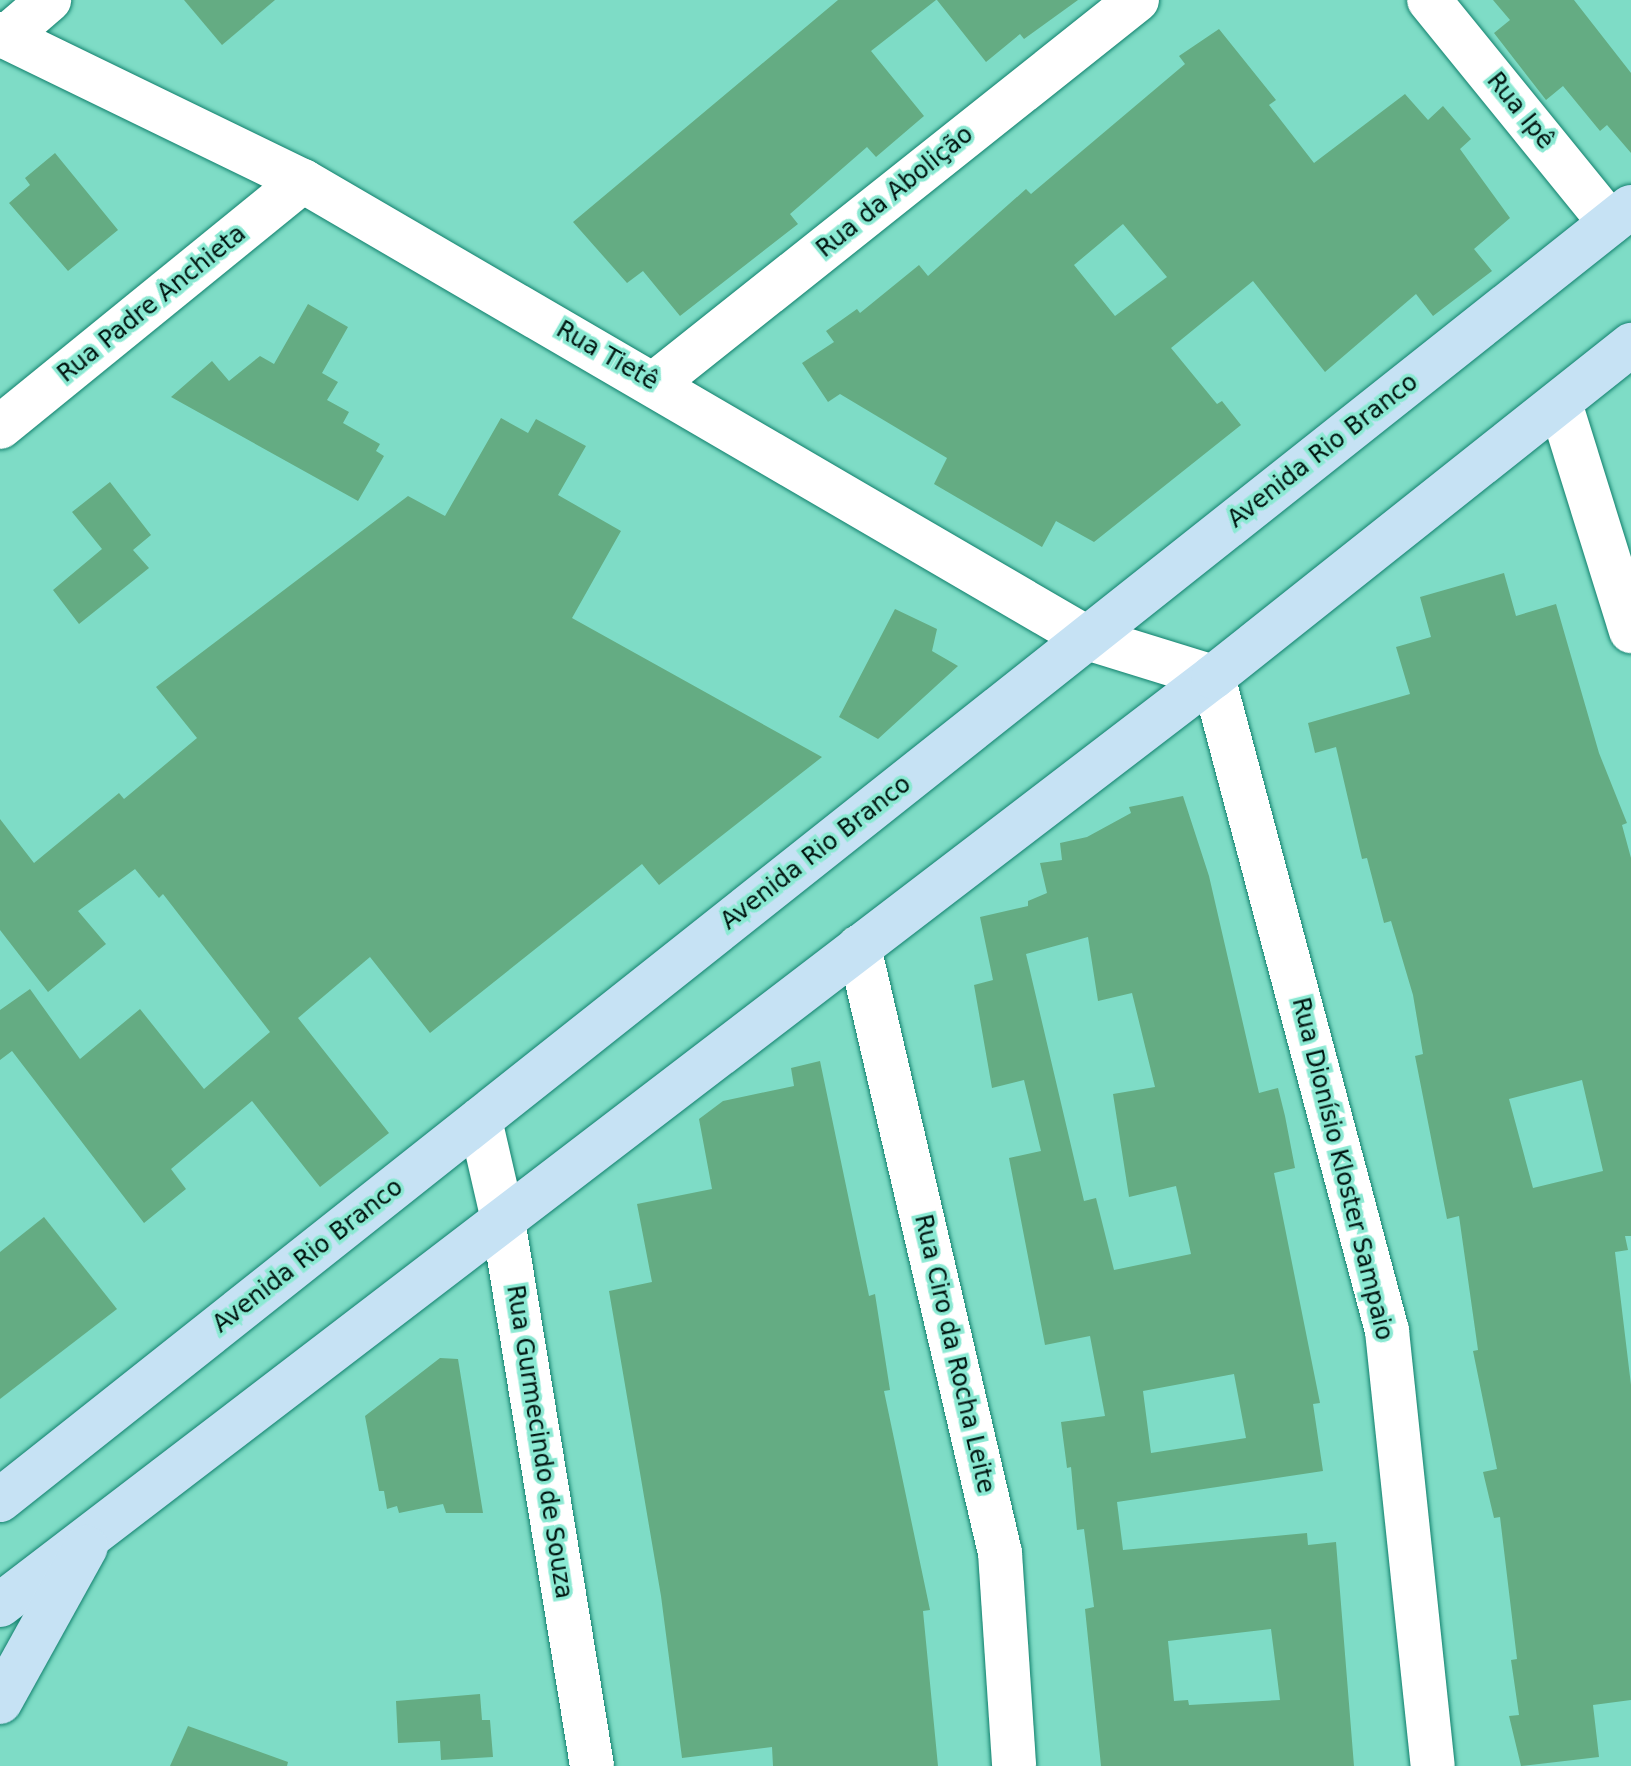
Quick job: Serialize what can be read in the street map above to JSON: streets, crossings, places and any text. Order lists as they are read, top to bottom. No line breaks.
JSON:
{"streets":{"main road":["Avenida Rio Branco"],"street":["Rua Ipê","Rua da Abolição","Rua Padre Anchieta","Rua Tietê","Rua Dionísio Kloster Sampaio","Rua Ciro da Rocha Leite","Rua Gurmecindo de Souza"]},"crossings":[["Rua Ipê","Avenida Rio Branco"],["Rua da Abolição","Rua Tietê"],["Rua Padre Anchieta","Rua Tietê"],["Rua Tietê","Avenida Rio Branco"],["Rua Tietê","Rua Dionísio Kloster Sampaio"],["Avenida Rio Branco","Rua Gurmecindo de Souza"]]}
